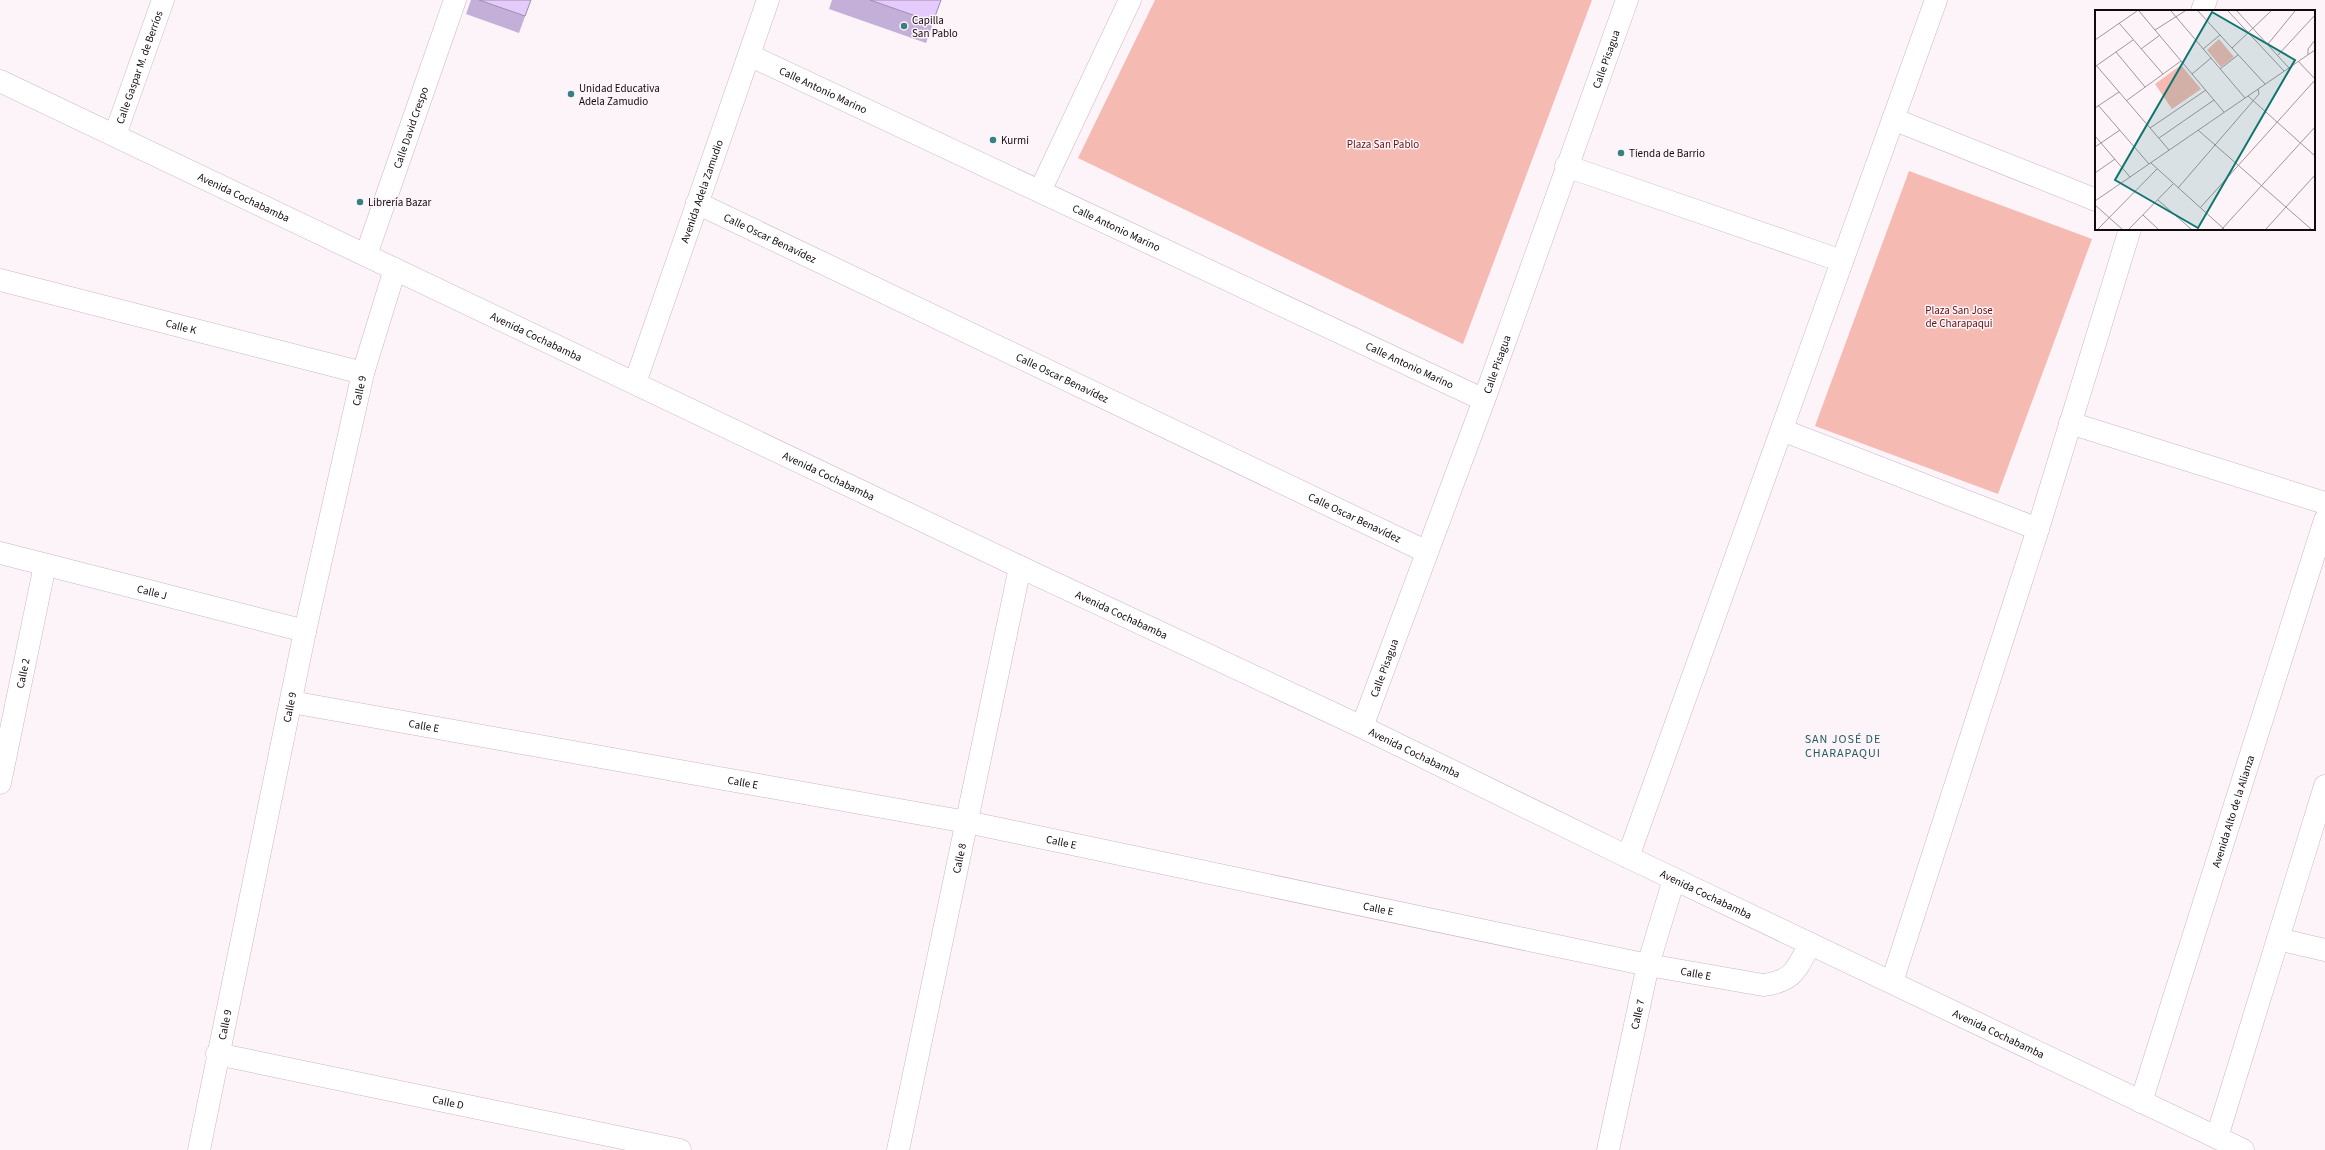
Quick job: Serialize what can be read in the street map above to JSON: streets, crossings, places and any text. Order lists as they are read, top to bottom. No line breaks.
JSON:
{"streets":{"street":["Calle Pisagua","Calle Gaspar M. de Berríos","Calle Antonio Marino","Calle David Crespo","Avenida Adela Zamudio","Avenida Cochabamba","Calle Oscar Benavídez","Calle K","Calle 9","Calle J","Calle 2","Calle E","Avenida Alto de la Alianza","Calle 8","Calle 7","Calle D"]},"crossings":[["Calle Pisagua","Calle Antonio Marino"],["Calle Pisagua","Avenida Cochabamba"],["Calle Pisagua","Calle Oscar Benavídez"],["Calle Gaspar M. de Berríos","Avenida Cochabamba"],["Calle Antonio Marino","Avenida Adela Zamudio"],["Calle David Crespo","Avenida Cochabamba"],["Avenida Adela Zamudio","Avenida Cochabamba"],["Avenida Adela Zamudio","Calle Oscar Benavídez"],["Avenida Cochabamba","Calle 9"],["Avenida Cochabamba","Calle E"],["Avenida Cochabamba","Avenida Alto de la Alianza"],["Avenida Cochabamba","Calle 8"],["Avenida Cochabamba","Calle 7"],["Calle K","Calle 9"],["Calle 9","Calle J"],["Calle 9","Calle E"],["Calle 9","Calle D"],["Calle J","Calle 2"],["Calle E","Calle 8"],["Calle E","Calle 7"]],"districts":["SAN JOSÉ DE CHARAPAQUI"],"parks":["Plaza San Pablo","Plaza San Jose de Charapaqui"],"places":["Capilla San Pablo","Unidad Educativa Adela Zamudio","Kurmi","Tienda de Barrio","Librería Bazar"]}
